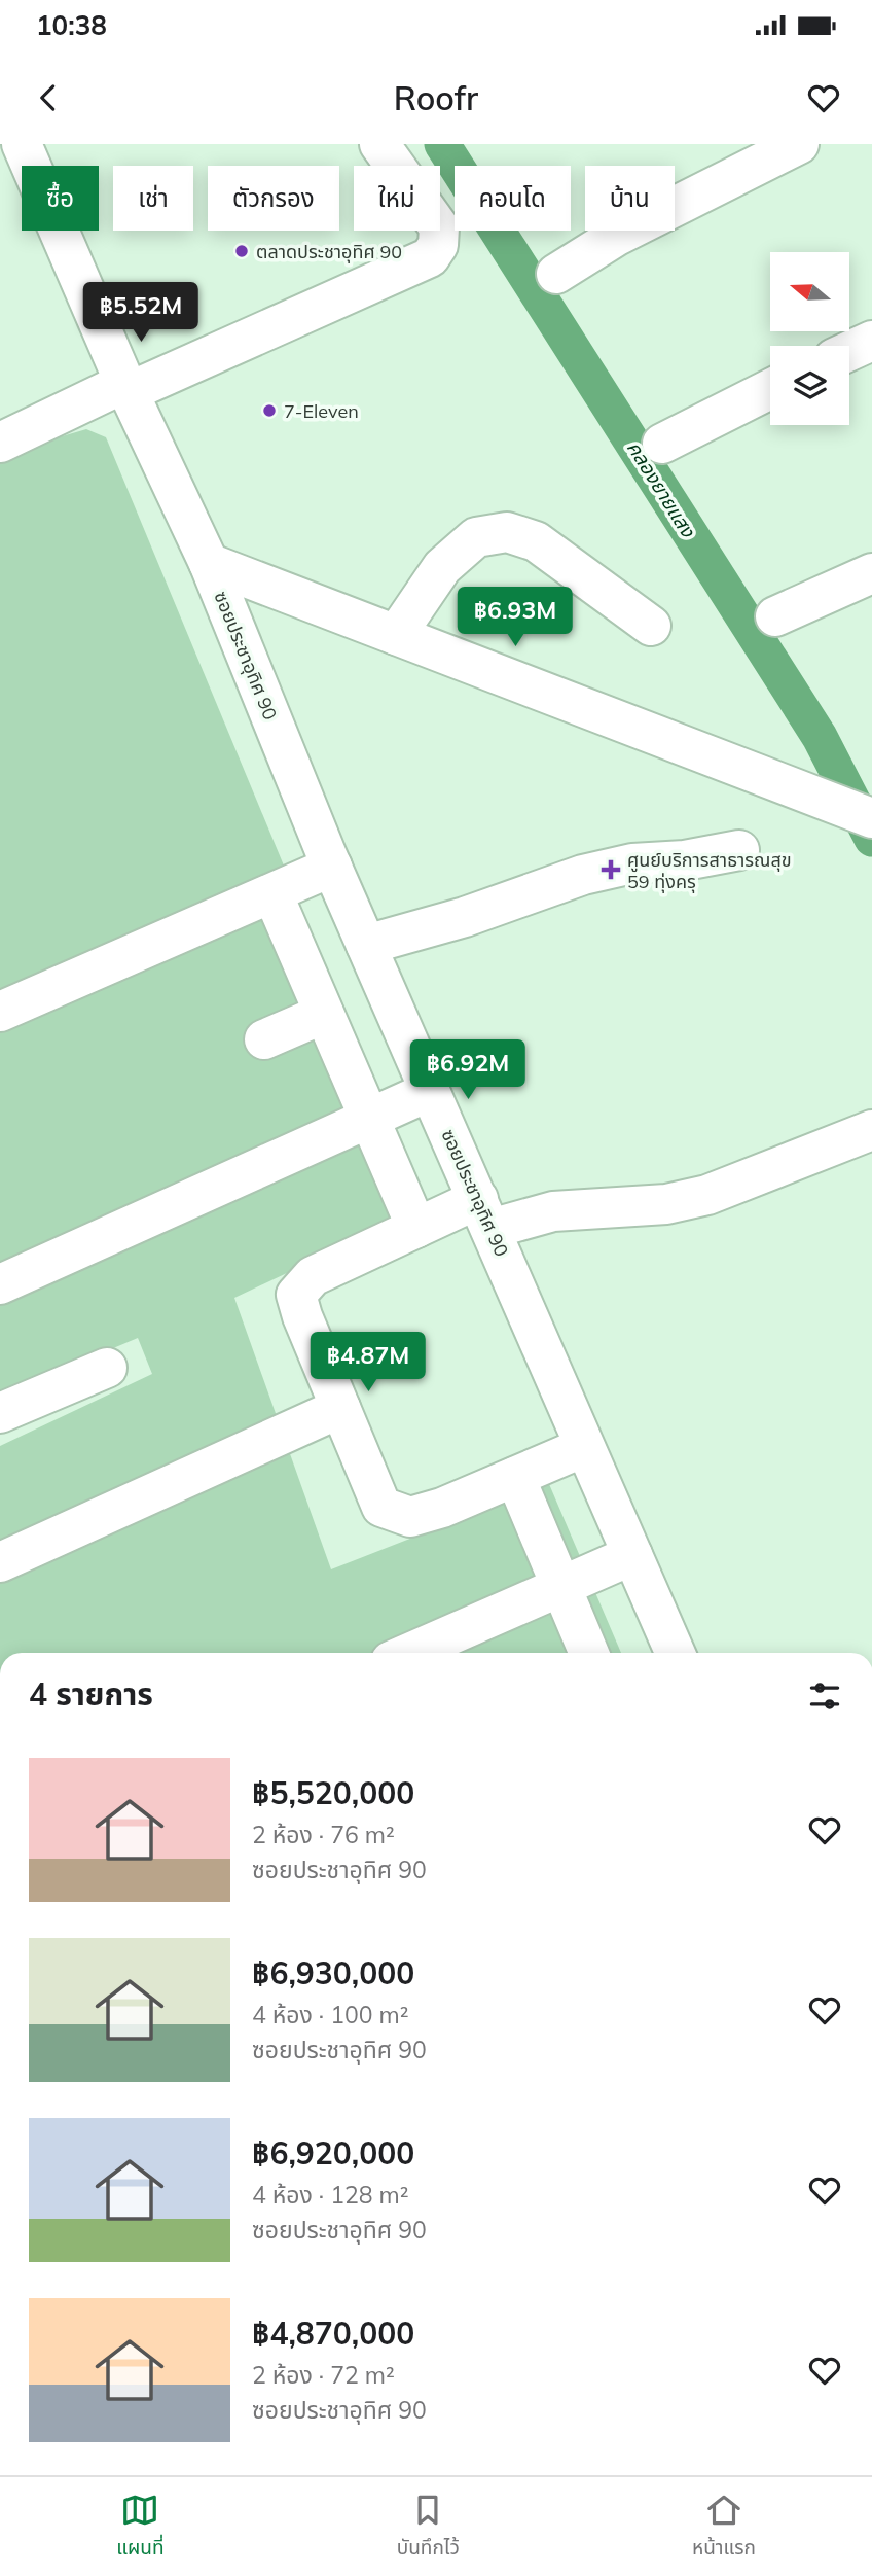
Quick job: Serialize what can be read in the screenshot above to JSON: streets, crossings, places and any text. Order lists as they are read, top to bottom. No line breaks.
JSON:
{"streets":{"street":["ซอยประชาอุทิศ 90"]},"water":["คลองยายแสง"],"places":{"other":["ตลาดประชาอุทิศ 90","7-Eleven"],"health":["ศูนย์บริการสาธารณสุข 59 ทุ่งครุ"]},"north":"left","page":{"status":"10:38","header":"Roofr","chip":["ซื้อ","เช่า","ตัวกรอง","ใหม่","คอนโด","บ้าน"],"price":["฿5.52M","฿6.93M","฿6.92M","฿4.87M"],"heading":"4 รายการ","list":[{"name":"฿5,520,000","note":"2 ห้อง · 76 m² · ซอยประชาอุทิศ 90"},{"name":"฿6,930,000","note":"4 ห้อง · 100 m² · ซอยประชาอุทิศ 90"},{"name":"฿6,920,000","note":"4 ห้อง · 128 m² · ซอยประชาอุทิศ 90"},{"name":"฿4,870,000","note":"2 ห้อง · 72 m² · ซอยประชาอุทิศ 90"}],"tabs":["แผนที่","บันทึกไว้","หน้าแรก"]}}
